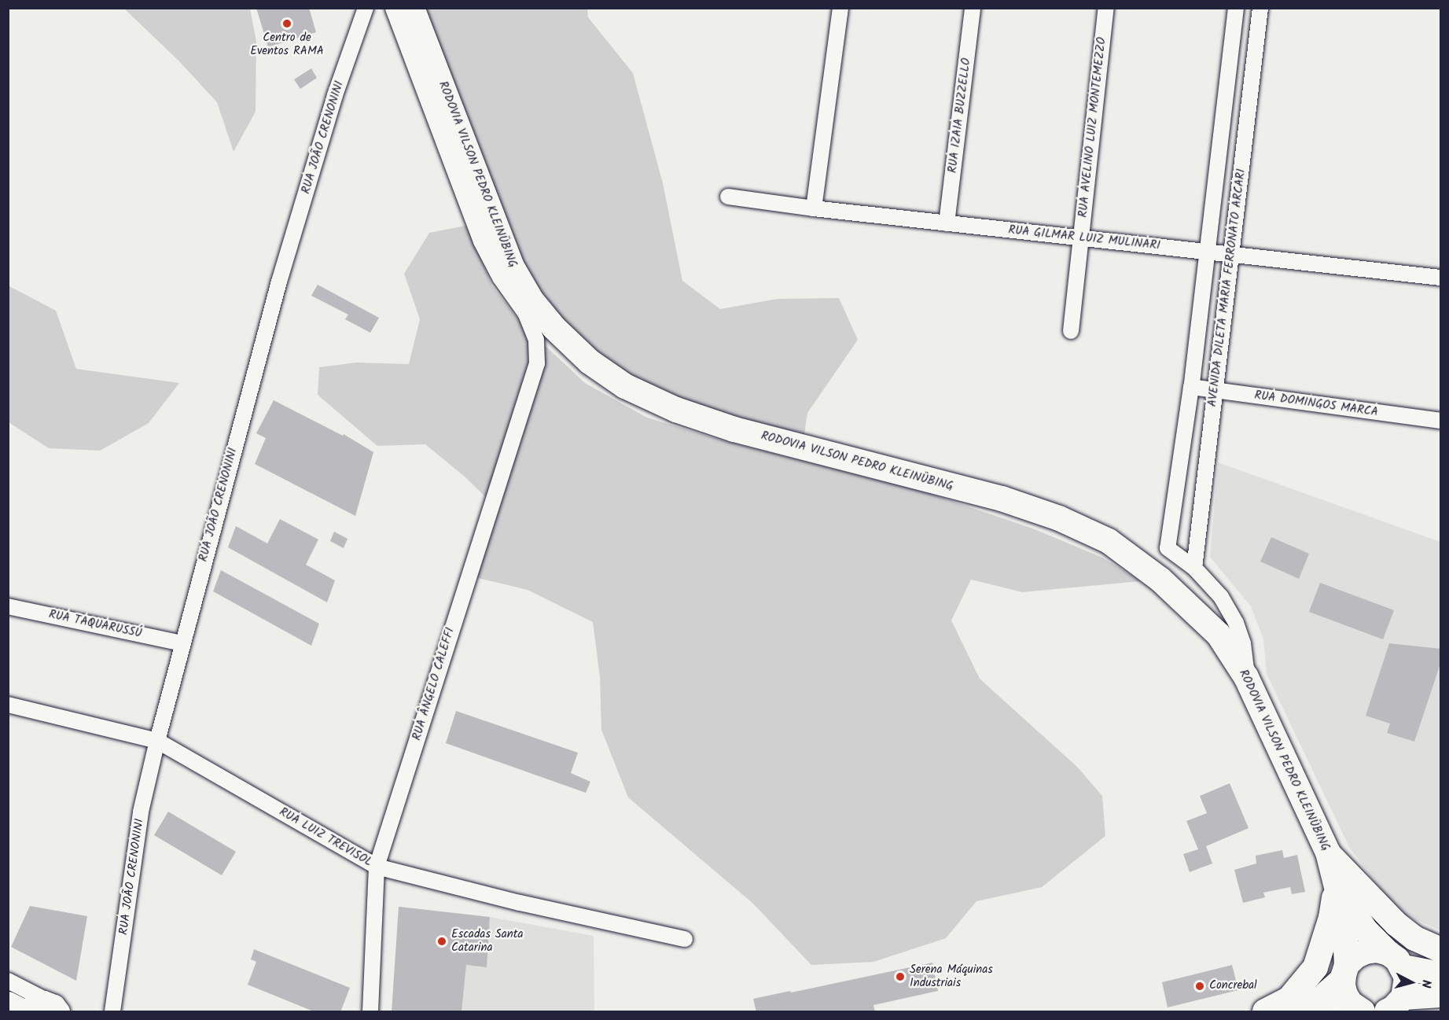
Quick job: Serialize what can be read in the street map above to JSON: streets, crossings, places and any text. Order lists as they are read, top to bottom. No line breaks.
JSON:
{"streets":{"main road":["RODOVIA VILSON PEDRO KLEINÜBING"],"street":["RUA IZAIA BUZZELLO","RUA AVELINO LUIZ MONTEMEZZO","RUA JOÃO CRENONINI","RUA GILMAR LUIZ MULINARI","AVENIDA DILETA MARIA FERRONATO ARCARI","RUA DOMINGOS MARCA","RUA TAQUARUSSÚ","RUA ÂNGELO CALEFFI","RUA LUIZ TREVISOL"]},"crossings":[["RUA IZAIA BUZZELLO","RUA GILMAR LUIZ MULINARI"],["RUA AVELINO LUIZ MONTEMEZZO","RUA GILMAR LUIZ MULINARI"],["RUA JOÃO CRENONINI","RUA TAQUARUSSÚ"],["RUA JOÃO CRENONINI","RUA LUIZ TREVISOL"],["RUA GILMAR LUIZ MULINARI","AVENIDA DILETA MARIA FERRONATO ARCARI"],["AVENIDA DILETA MARIA FERRONATO ARCARI","RUA DOMINGOS MARCA"],["RUA ÂNGELO CALEFFI","RUA LUIZ TREVISOL"]],"places":["Centro de Eventos RAMA","Escadas Santa Catarina","Serena Máquinas Industriais","Concrebal"],"north":"right"}
